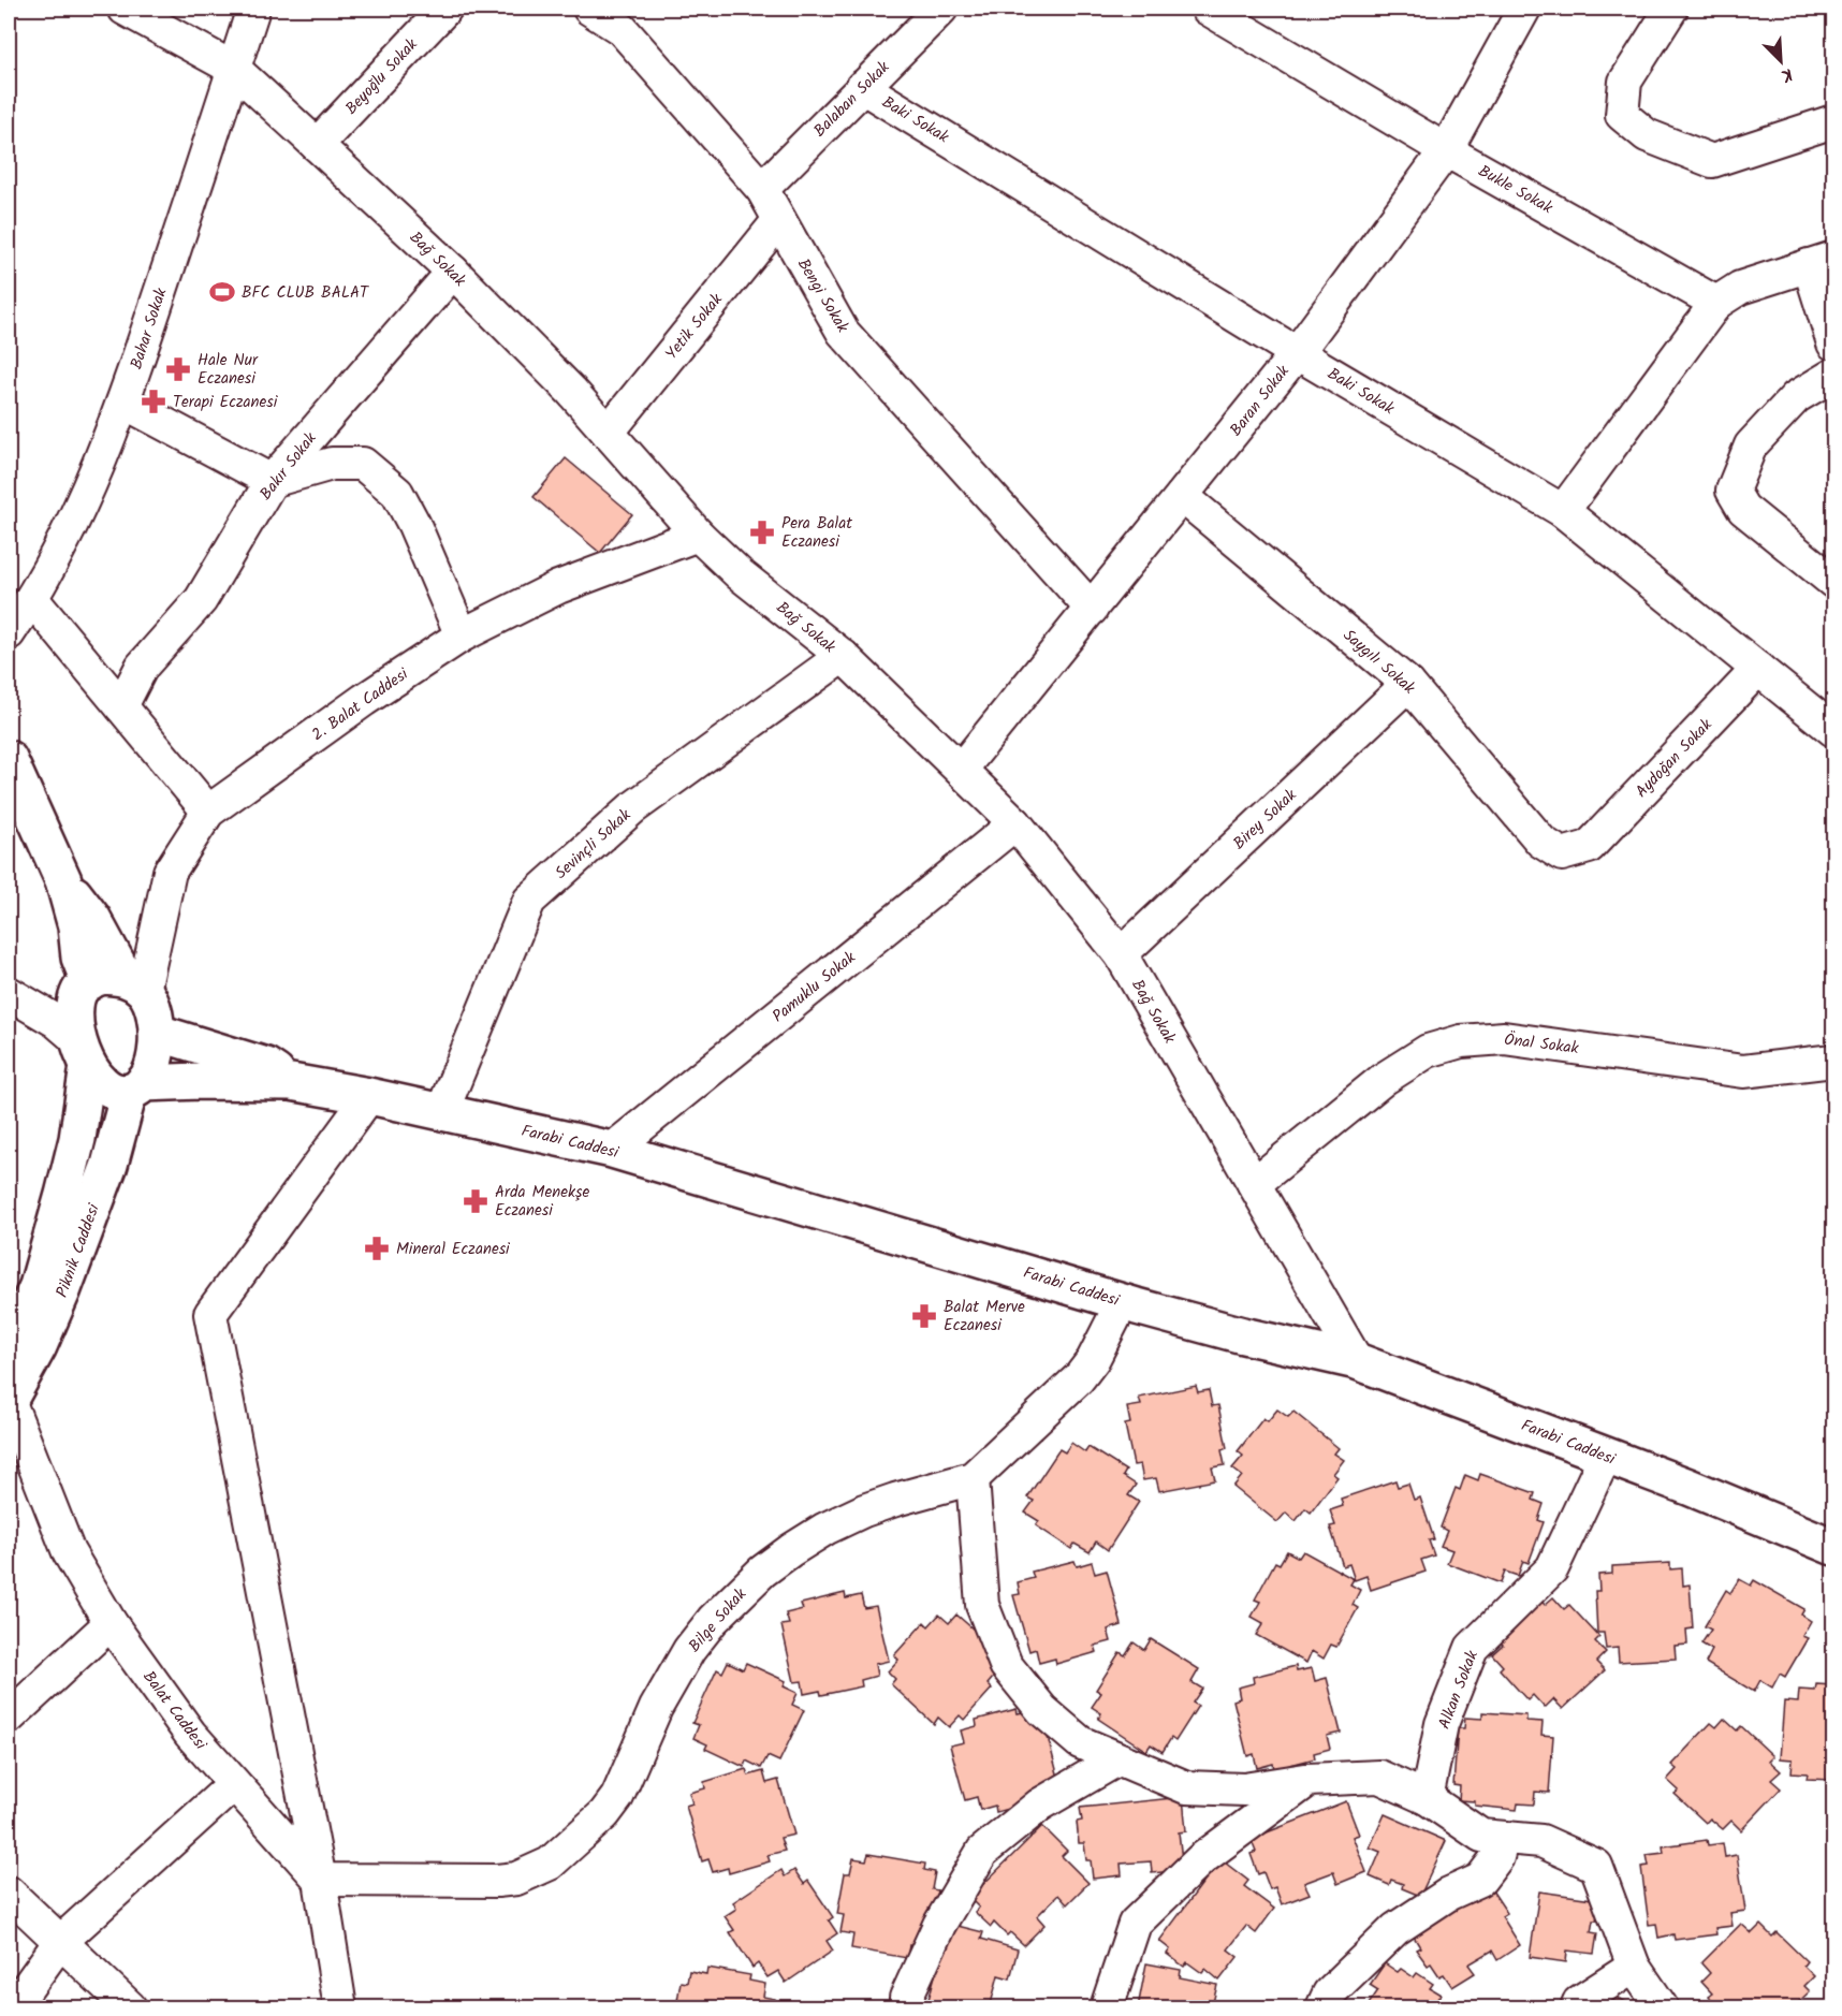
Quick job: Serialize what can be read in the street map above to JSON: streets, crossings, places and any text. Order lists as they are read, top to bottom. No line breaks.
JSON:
{"streets":{"main road":["Farabi Caddesi","Piknik Caddesi"],"street":["Beyoğlu Sokak","Balaban Sokak","Baki Sokak","Bukle Sokak","Bağ Sokak","Bengi Sokak","Yetik Sokak","Bahar Sokak","Baran Sokak","Bakır Sokak","Saygılı Sokak","2. Balat Caddesi","Aydoğan Sokak","Birey Sokak","Sevinçli Sokak","Pamuklu Sokak","Önal Sokak","Bilge Sokak","Alkan Sokak","Balat Caddesi"]},"crossings":[["Beyoğlu Sokak","Bağ Sokak"],["Balaban Sokak","Baki Sokak"],["Balaban Sokak","Bengi Sokak"],["Baki Sokak","Baran Sokak"],["Baki Sokak","Aydoğan Sokak"],["Bukle Sokak","Baran Sokak"],["Bağ Sokak","Yetik Sokak"],["Bağ Sokak","Bahar Sokak"],["Bağ Sokak","Baran Sokak"],["Bağ Sokak","Bakır Sokak"],["Bağ Sokak","2. Balat Caddesi"],["Bağ Sokak","Birey Sokak"],["Bağ Sokak","Sevinçli Sokak"],["Bağ Sokak","Pamuklu Sokak"],["Bağ Sokak","Önal Sokak"],["Bağ Sokak","Farabi Caddesi"],["Bengi Sokak","Yetik Sokak"],["Bengi Sokak","Baran Sokak"],["Baran Sokak","Saygılı Sokak"],["Saygılı Sokak","Aydoğan Sokak"],["Saygılı Sokak","Birey Sokak"],["2. Balat Caddesi","Piknik Caddesi"],["Sevinçli Sokak","Farabi Caddesi"],["Pamuklu Sokak","Farabi Caddesi"],["Farabi Caddesi","Bilge Sokak"],["Farabi Caddesi","Alkan Sokak"],["Piknik Caddesi","Balat Caddesi"],["Bilge Sokak","Balat Caddesi"]],"places":{"sports":["BFC CLUB BALAT"],"pharmacy":["Hale Nur Eczanesi","Terapi Eczanesi","Pera Balat Eczanesi","Arda Menekşe Eczanesi","Mineral Eczanesi","Balat Merve Eczanesi"]},"north":"bottom right"}
